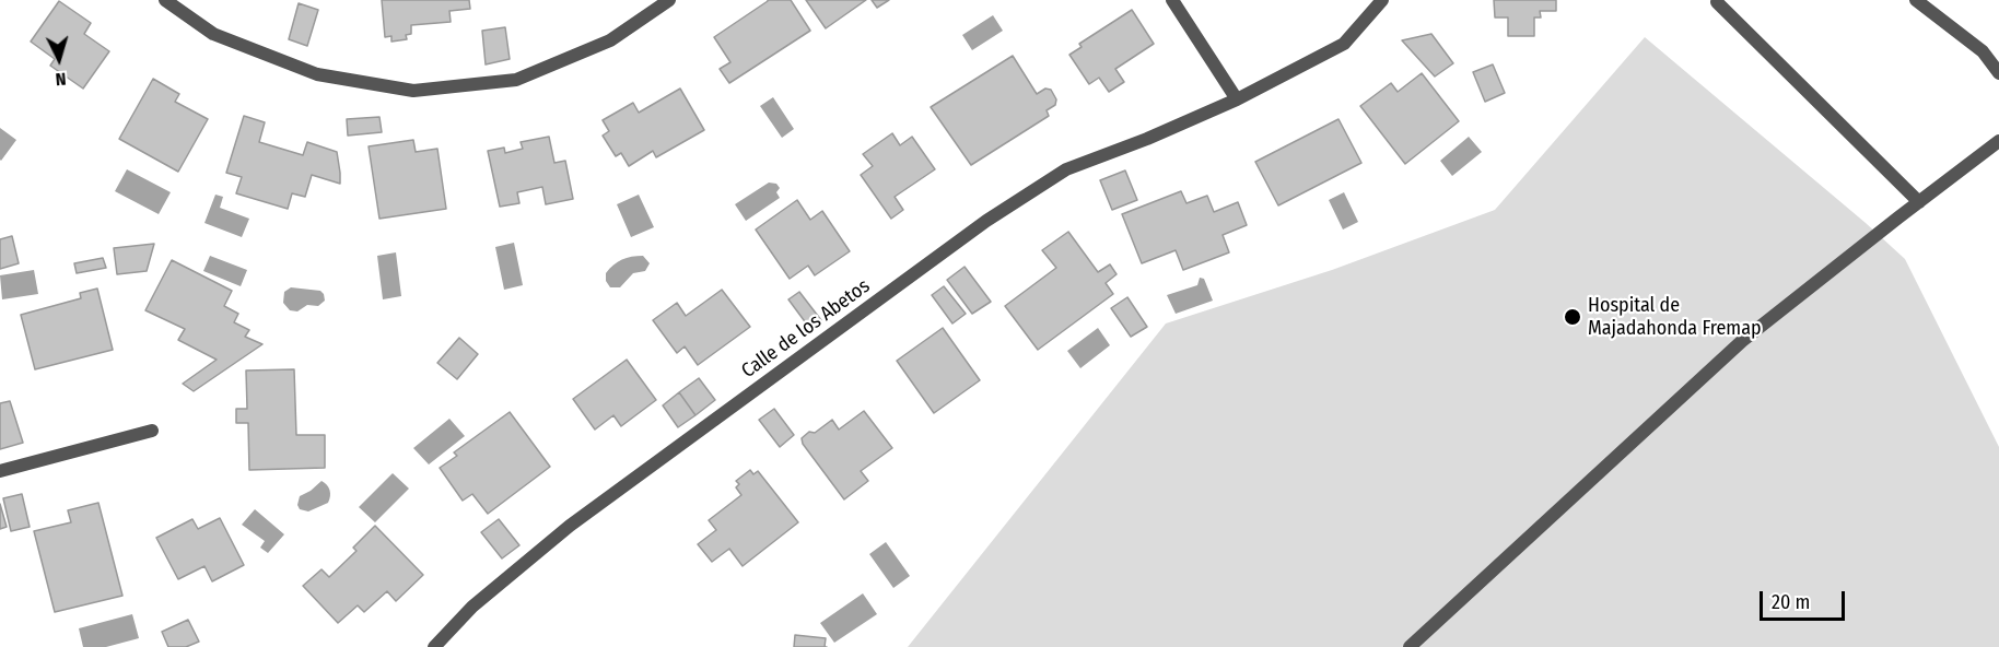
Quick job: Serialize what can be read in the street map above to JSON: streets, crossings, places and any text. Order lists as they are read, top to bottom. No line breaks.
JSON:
{"streets":{"street":["Calle de los Abetos"]},"places":["Hospital de Majadahonda Fremap"],"scale_bar":"20 m","north":"bottom"}
